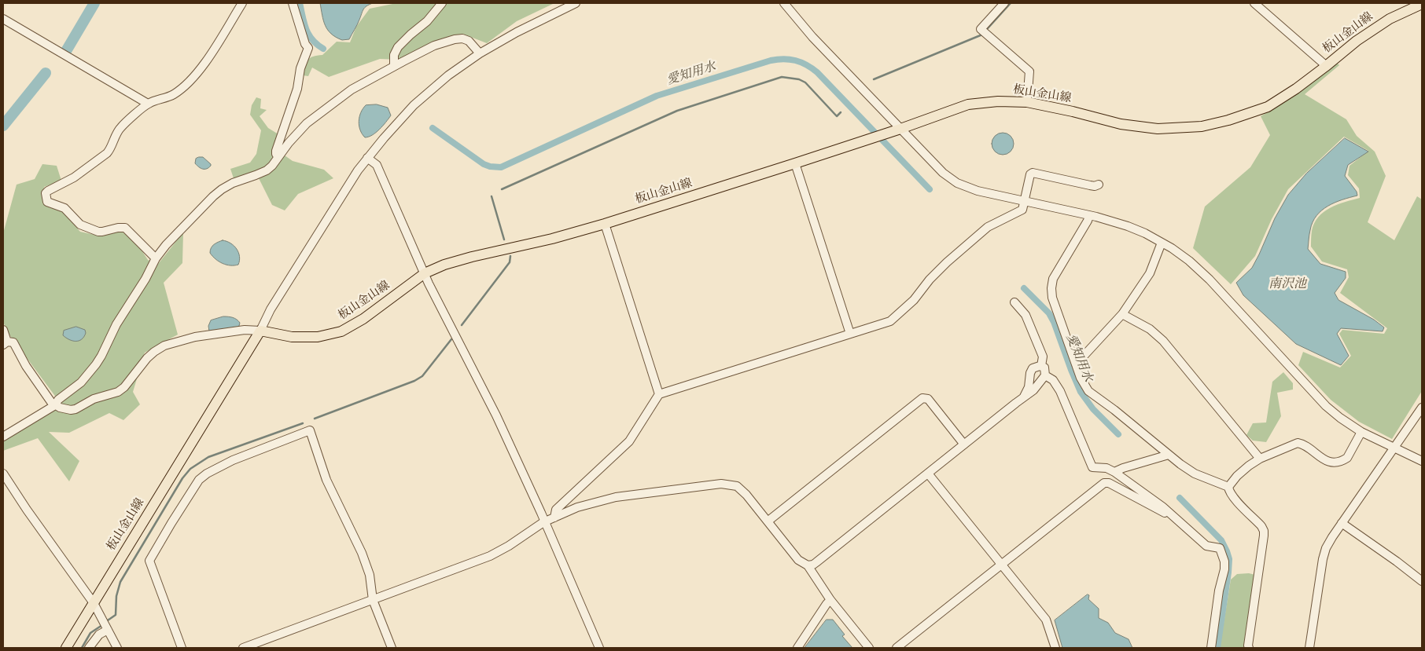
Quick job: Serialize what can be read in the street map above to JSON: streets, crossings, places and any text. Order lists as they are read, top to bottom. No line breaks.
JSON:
{"streets":{"main road":["板山金山線"]},"water":["愛知用水","南沢池"]}
